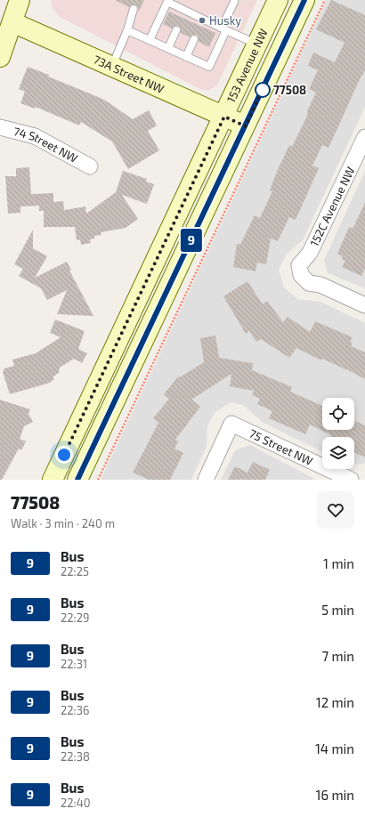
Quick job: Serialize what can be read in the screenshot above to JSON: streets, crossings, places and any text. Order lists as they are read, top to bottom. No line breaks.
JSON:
{"streets":{"main road":["153 Avenue NW","73A Street NW"],"street":["74 Street NW","152C Avenue NW","75 Street NW"]},"crossings":[["153 Avenue NW","73A Street NW"]],"places":["Husky","77508"],"lines":["bus line 9"],"page":{"on_map":"9","heading":["77508","Walk · 3 min · 240 m"],"list":[{"mark":"9","name":"Bus","note":"22:25","value":"1 min"},{"mark":"9","name":"Bus","note":"22:29","value":"5 min"},{"mark":"9","name":"Bus","note":"22:31","value":"7 min"},{"mark":"9","name":"Bus","note":"22:36","value":"12 min"},{"mark":"9","name":"Bus","note":"22:38","value":"14 min"},{"mark":"9","name":"Bus","note":"22:40","value":"16 min"}]}}
